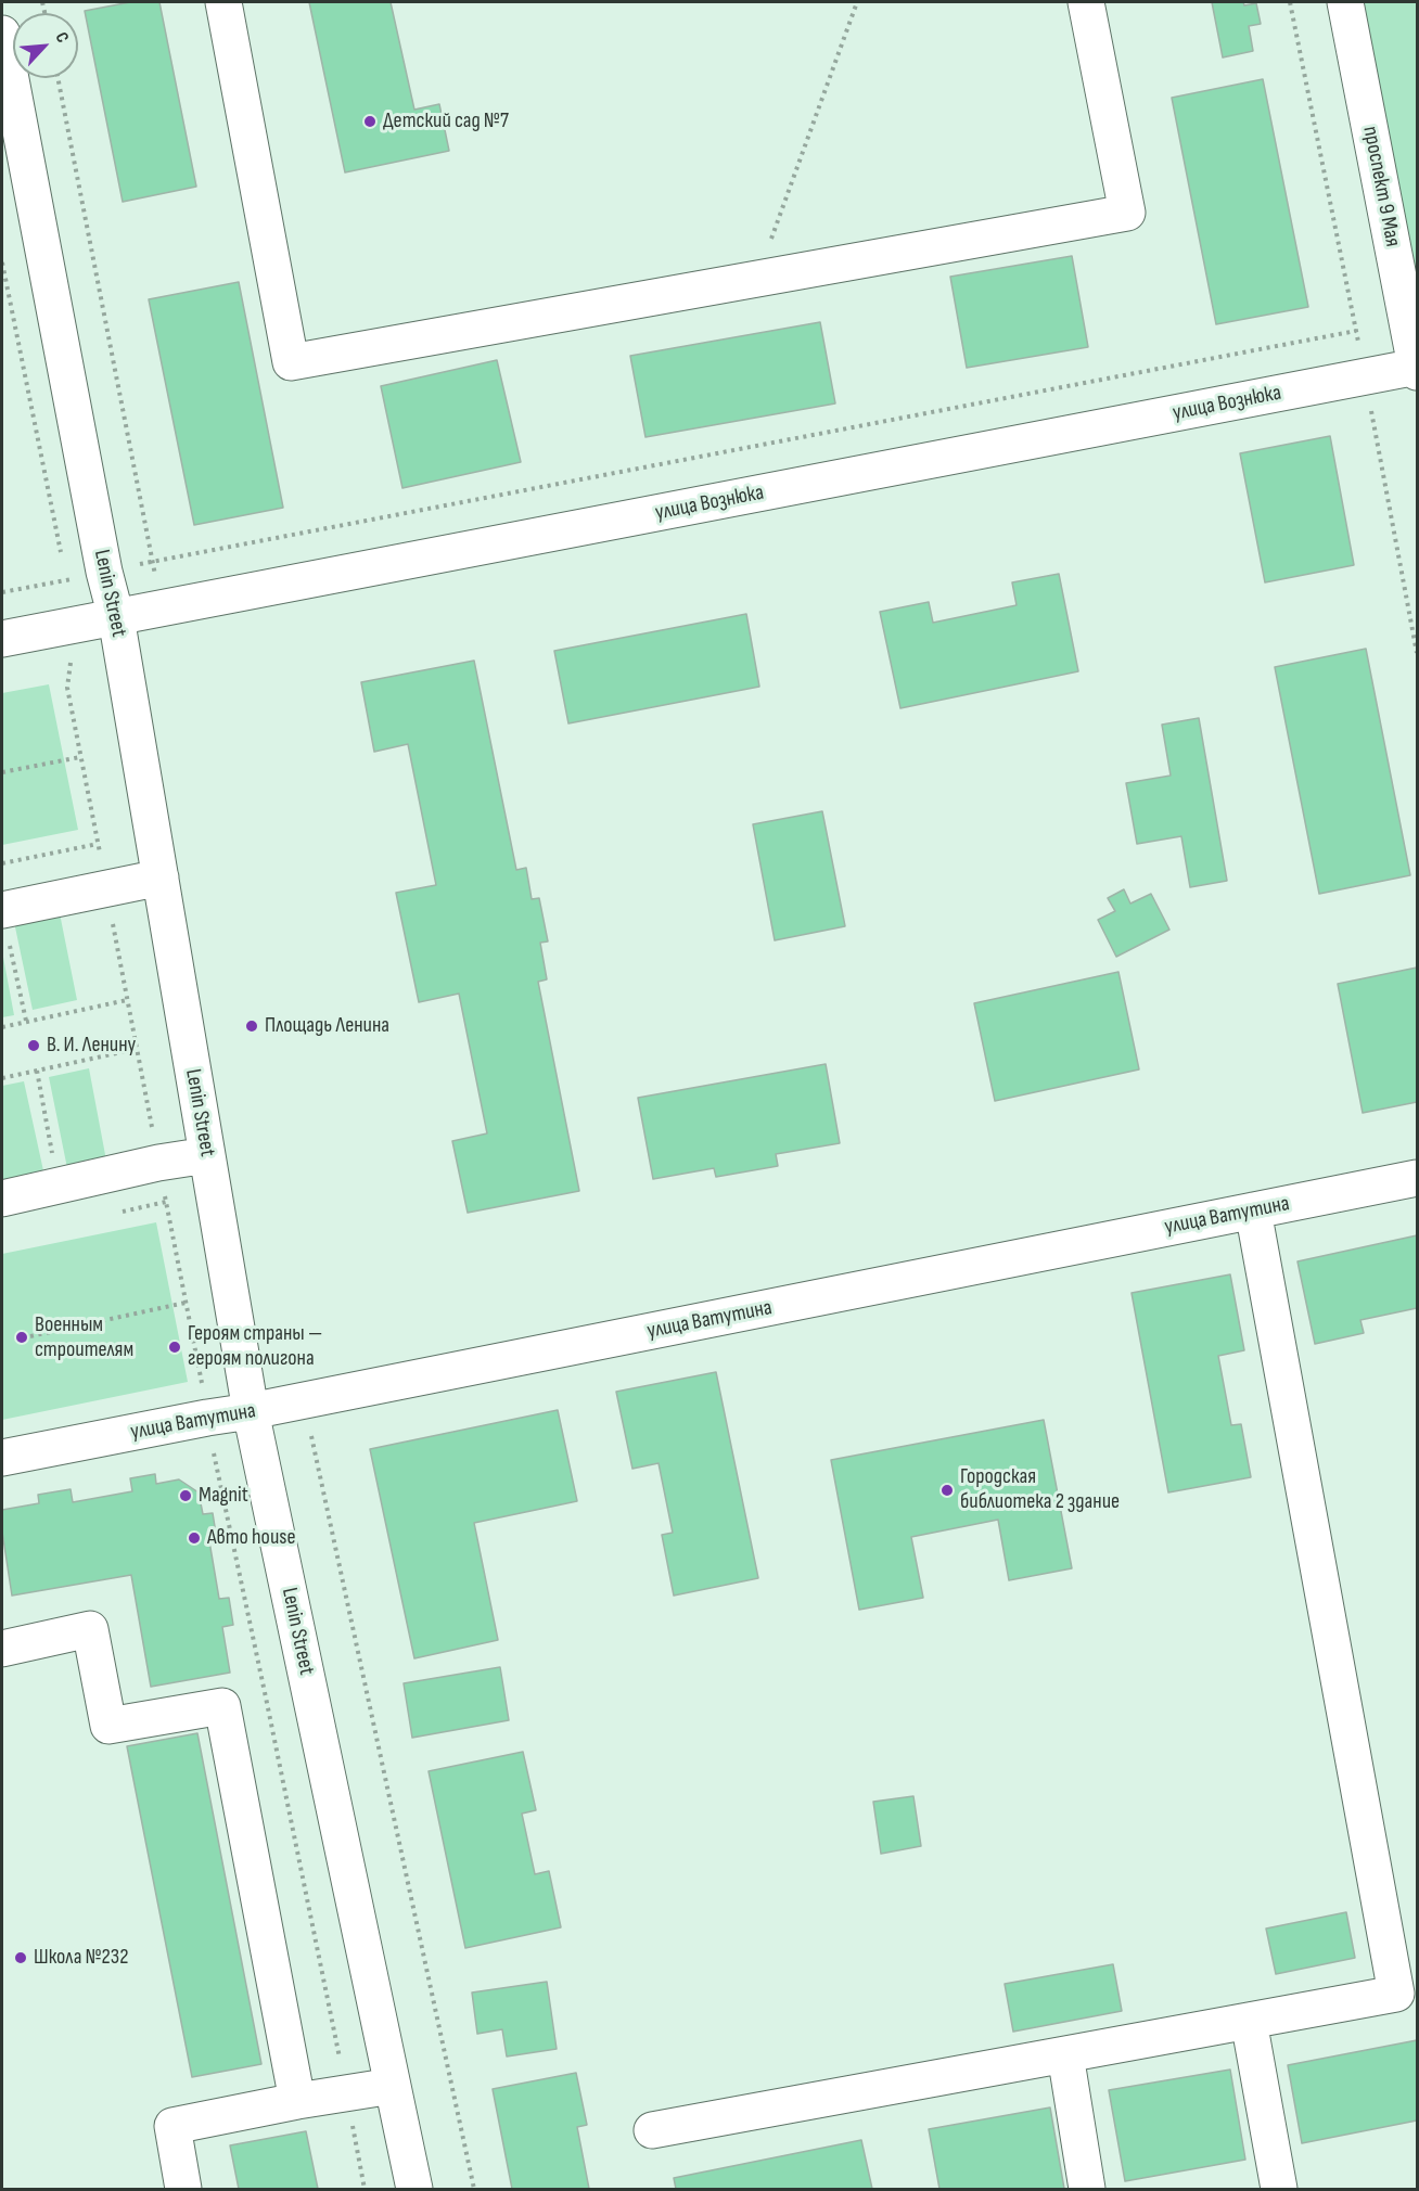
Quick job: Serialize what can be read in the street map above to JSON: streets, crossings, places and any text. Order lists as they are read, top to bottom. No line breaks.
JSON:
{"streets":{"street":["проспект 9 Мая","улица Вознюка","Lenin Street","улица Ватутина"]},"crossings":[["проспект 9 Мая","улица Вознюка"],["улица Вознюка","Lenin Street"],["Lenin Street","улица Ватутина"]],"places":["Детский сад №7","Площадь Ленина","В. И. Ленину","Военным строителям","Героям страны — героям полигона","Городская библиотека 2 здание","Magnit","Авто house","Школа №232"],"north":"top right"}
